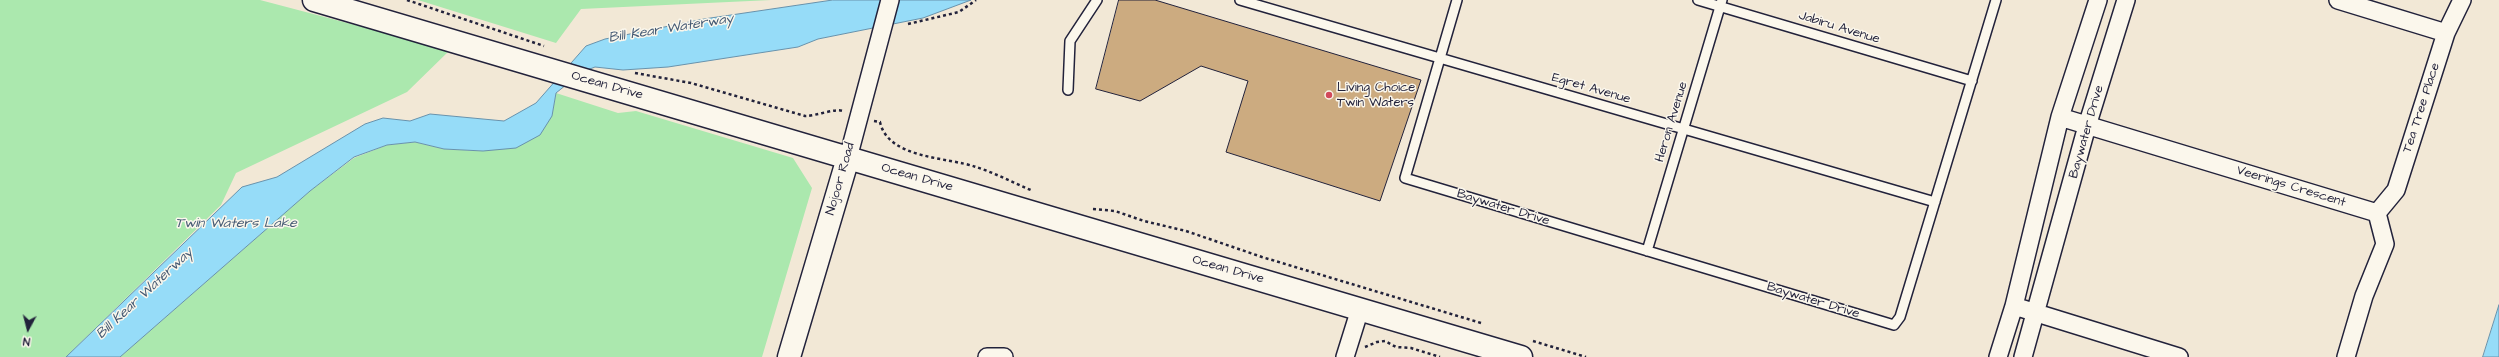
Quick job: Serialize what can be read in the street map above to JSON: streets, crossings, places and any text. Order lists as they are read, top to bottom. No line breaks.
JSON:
{"streets":{"street":["Ocean Drive","Tea Tree Place","Baywater Drive","Nojoor Road","Veerings Crescent"],"lane":["Jabiru Avenue","Egret Avenue","Heron Avenue"]},"crossings":[["Jabiru Avenue","Heron Avenue"],["Jabiru Avenue","Baywater Drive"],["Ocean Drive","Nojoor Road"],["Egret Avenue","Heron Avenue"],["Egret Avenue","Baywater Drive"],["Tea Tree Place","Veerings Crescent"],["Heron Avenue","Baywater Drive"],["Baywater Drive","Veerings Crescent"]],"water":["Bill Kear Waterway","Twin Waters Lake"],"places":["Living Choice Twin Waters"],"north":"bottom"}
